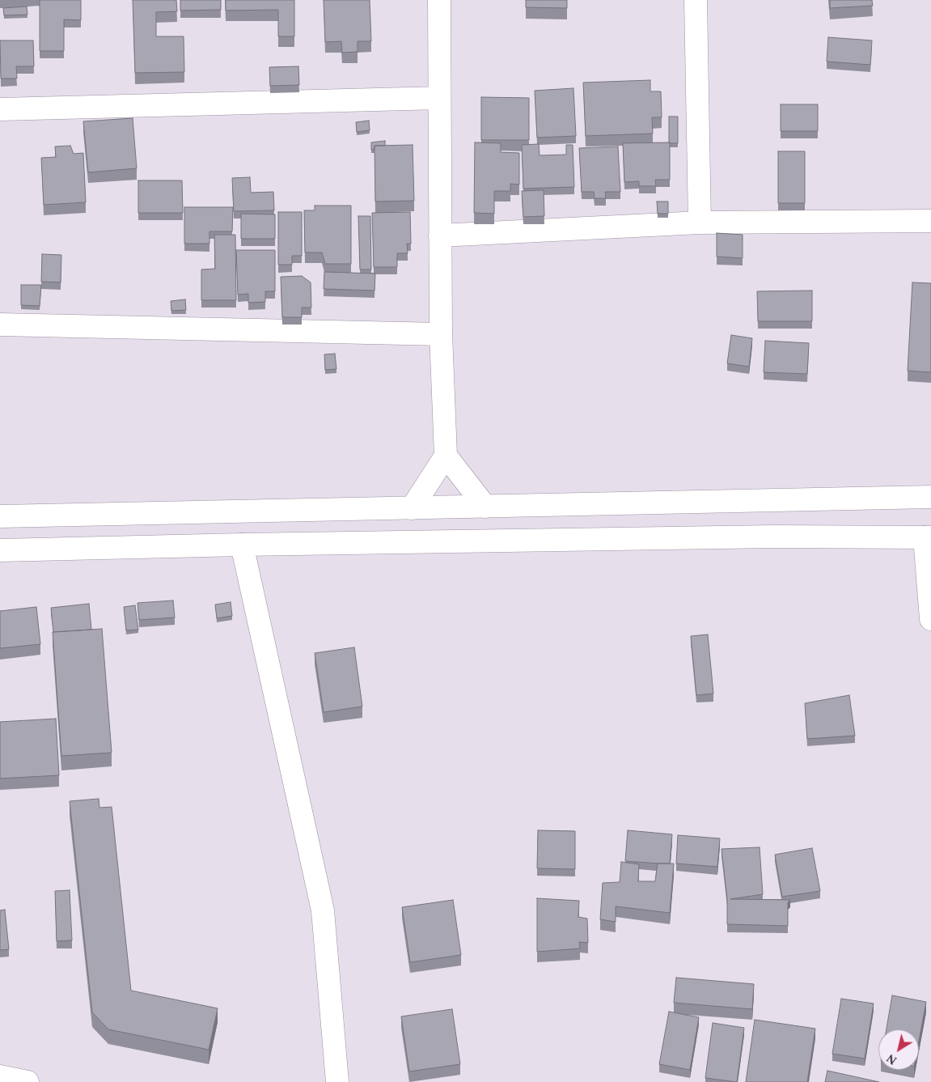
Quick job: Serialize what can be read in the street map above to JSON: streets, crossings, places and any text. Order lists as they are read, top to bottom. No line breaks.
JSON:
{"north":"bottom left"}
